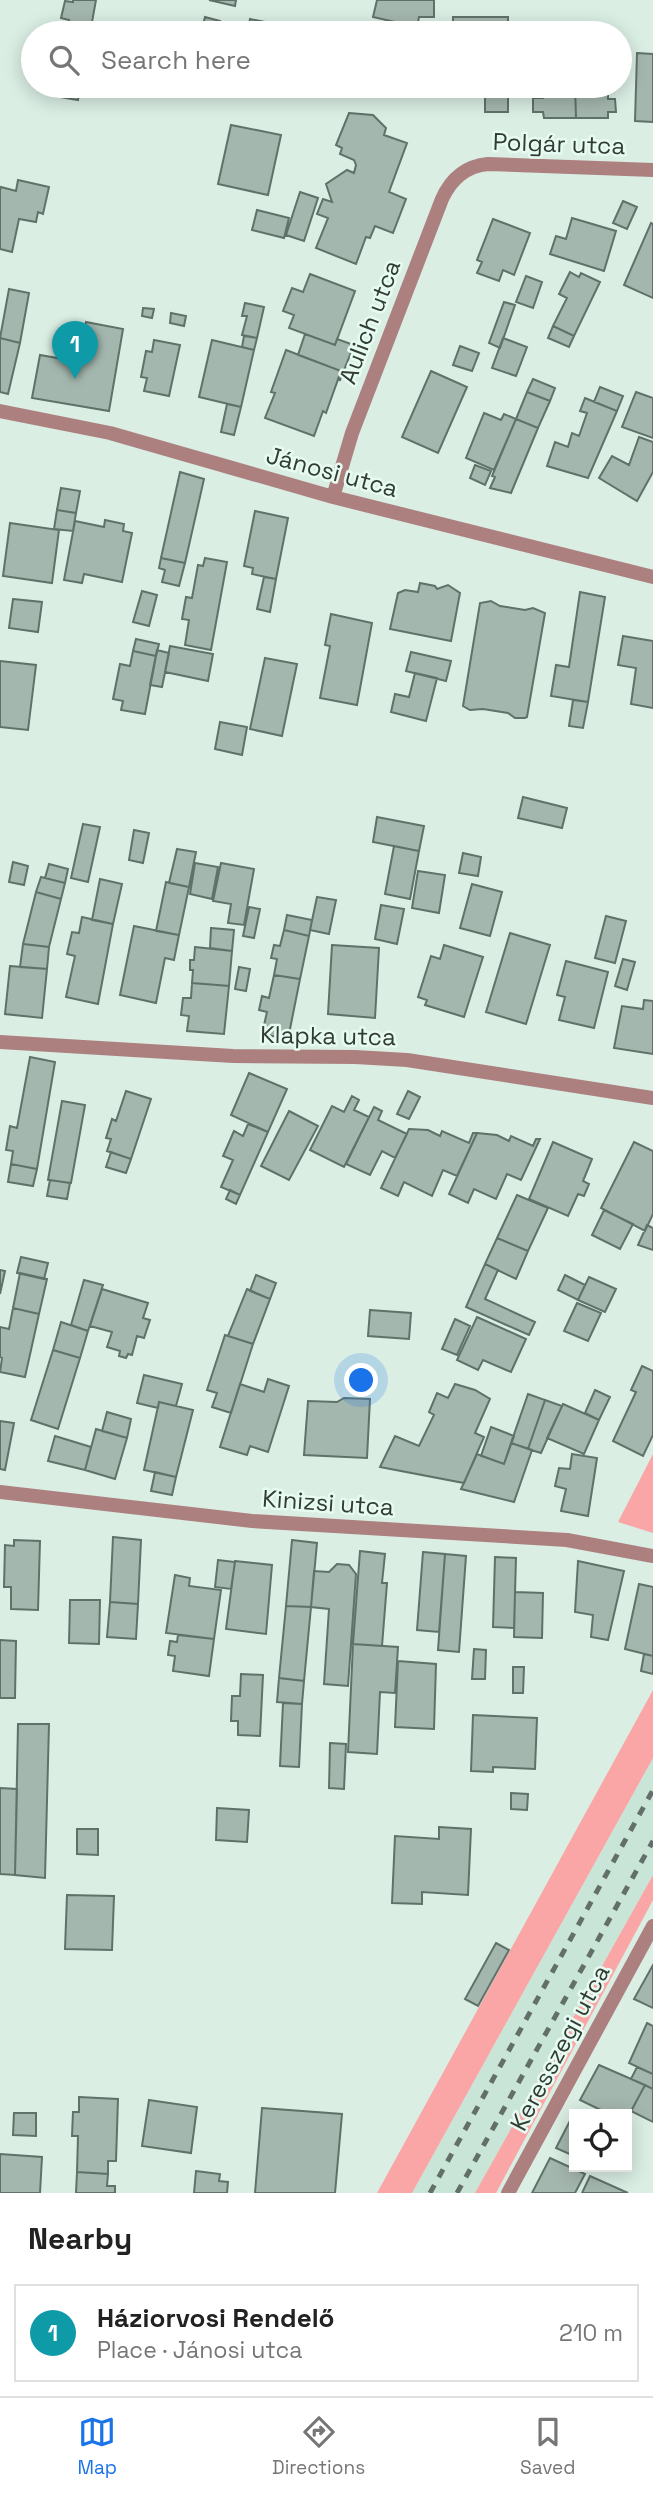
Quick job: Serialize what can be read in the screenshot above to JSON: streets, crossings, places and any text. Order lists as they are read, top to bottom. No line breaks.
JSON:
{"streets":{"street":["Polgár utca","Aulich utca","Jánosi utca","Klapka utca","Kinizsi utca","Keresszegi utca"]},"crossings":[["Polgár utca","Aulich utca"],["Aulich utca","Jánosi utca"]],"page":{"search":"Search here","pins":"1","heading":"Nearby","list":[{"mark":"1","name":"Háziorvosi Rendelő","note":"Place · Jánosi utca","value":"210 m"}],"nav":["Map","Directions","Saved"]}}
